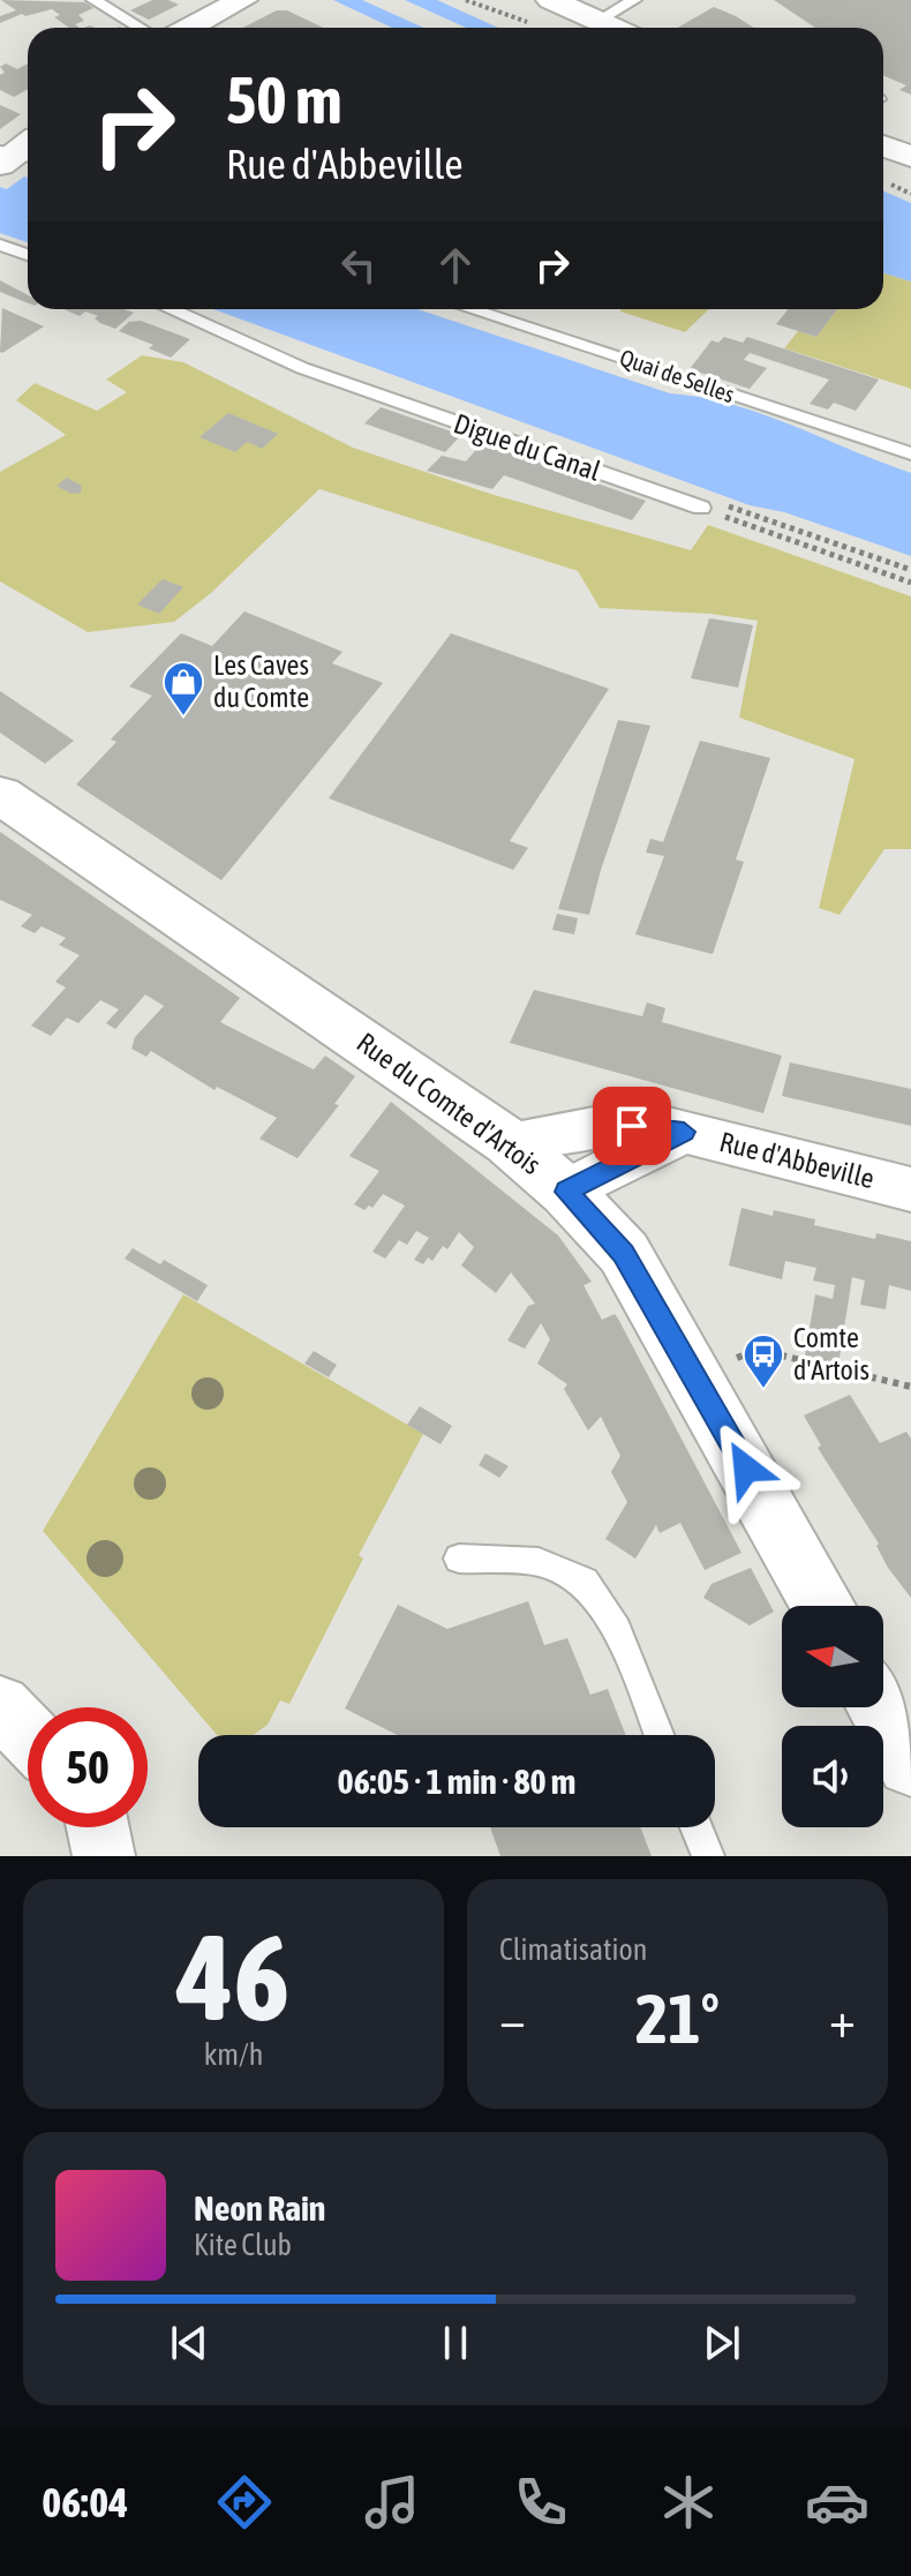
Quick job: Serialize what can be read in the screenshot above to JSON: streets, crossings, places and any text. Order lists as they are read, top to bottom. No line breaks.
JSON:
{"streets":{"main road":["Rue du Comte d'Artois"],"street":["Rue d'Abbeville"],"lane":["Quai de Selles","Digue du Canal"]},"crossings":[["Rue du Comte d'Artois","Rue d'Abbeville"]],"places":{"shop":["Les Caves du Comte"],"bus stop":["Comte d'Artois"]},"north":"left","page":{"turn":["50 m","Rue d'Abbeville"],"limit":"50","trip":"06:05 · 1 min · 80 m","tile":[["46","km/h"],"Climatisation"],"heat":["−","21°","+"],"song":["Neon Rain","Kite Club"],"tabs":"06:04"}}
